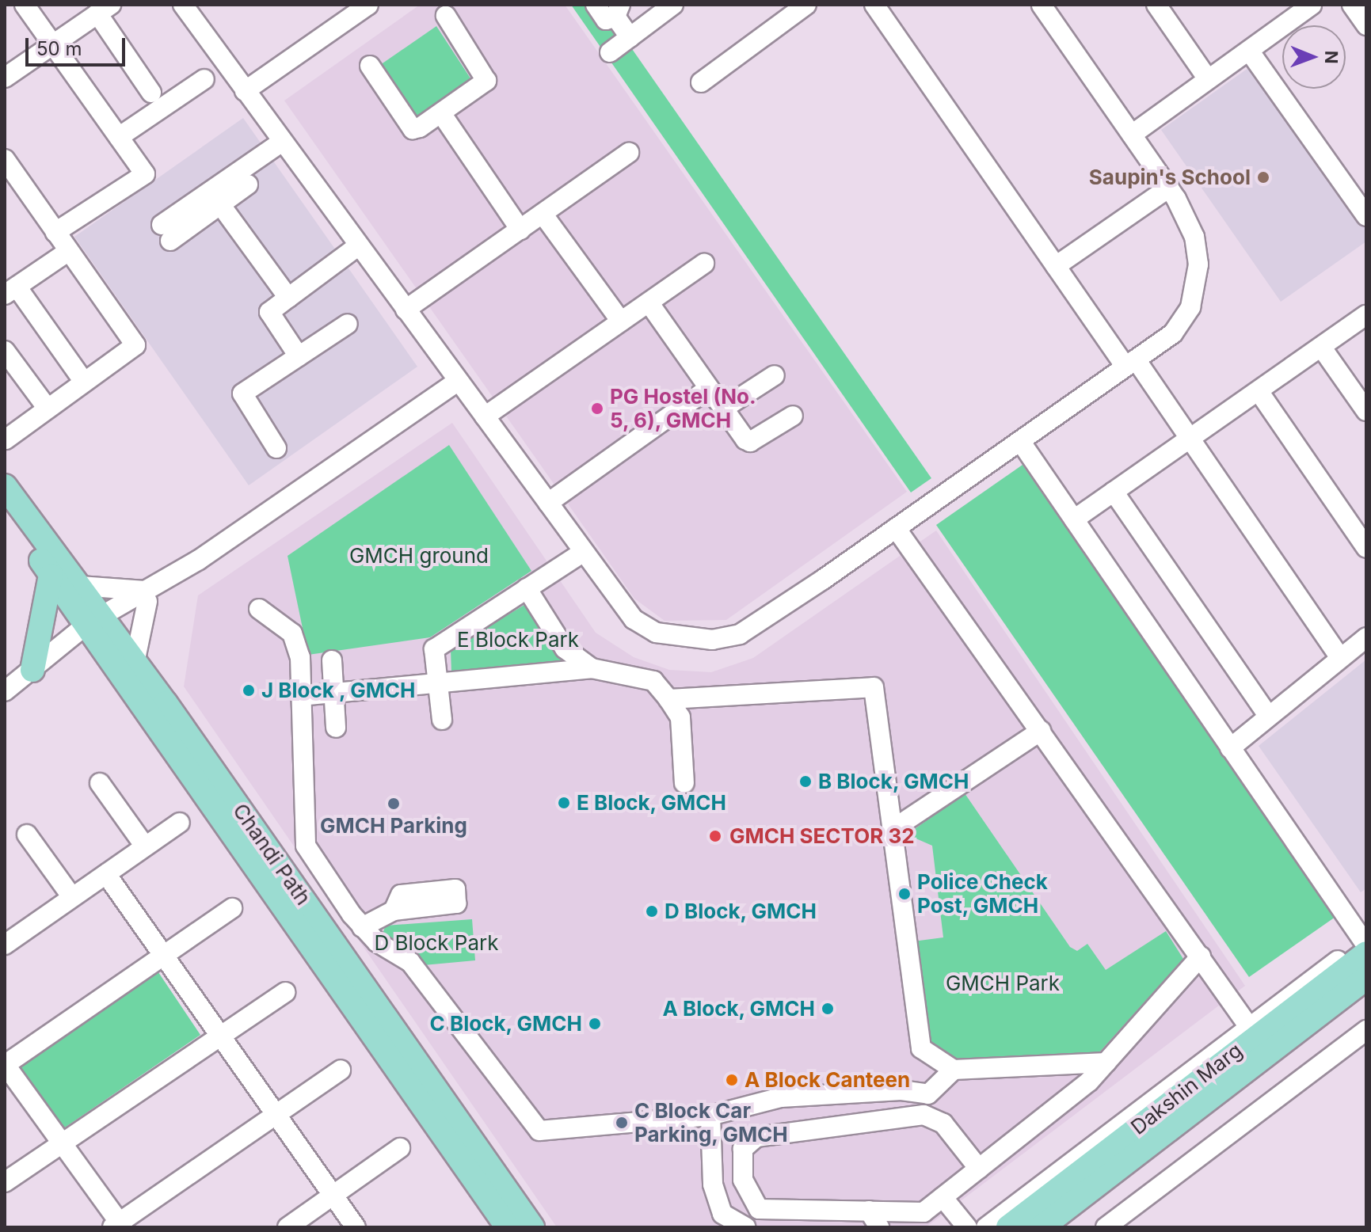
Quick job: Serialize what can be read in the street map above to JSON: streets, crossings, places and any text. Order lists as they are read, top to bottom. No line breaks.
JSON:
{"streets":{"main road":["Chandi Path","Dakshin Marg"]},"parks":["GMCH ground","E Block Park","D Block Park","GMCH Park"],"places":["Saupin's School","PG Hostel (No. 5, 6), GMCH","J Block , GMCH","B Block, GMCH","E Block, GMCH","GMCH Parking","GMCH SECTOR 32","Police Check Post, GMCH","D Block, GMCH","A Block, GMCH","C Block, GMCH","A Block Canteen","C Block Car Parking, GMCH"],"scale_bar":"50 m","north":"right"}
